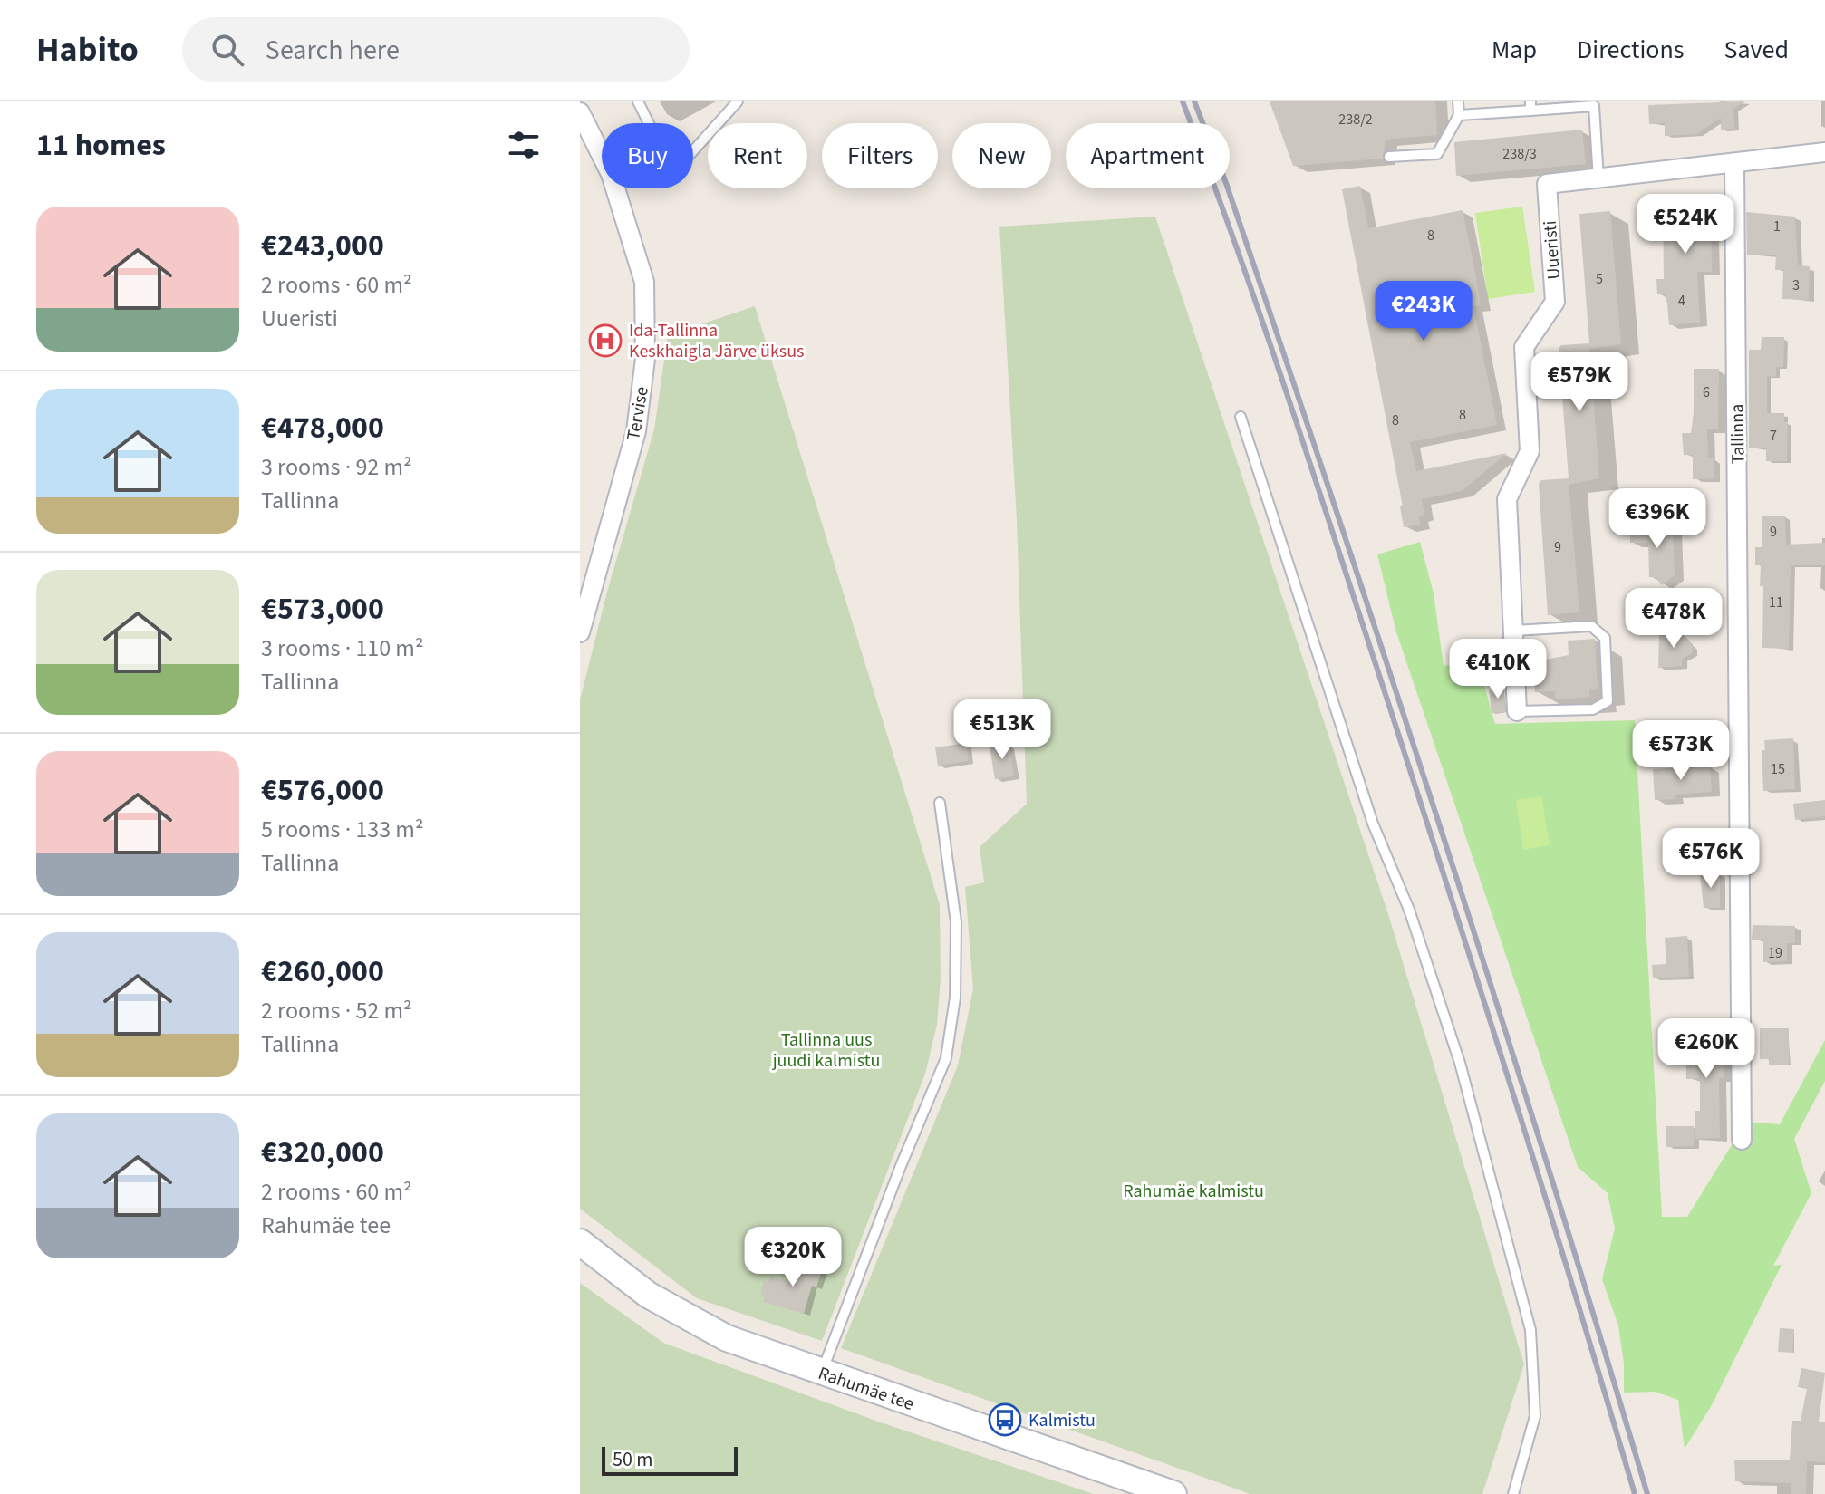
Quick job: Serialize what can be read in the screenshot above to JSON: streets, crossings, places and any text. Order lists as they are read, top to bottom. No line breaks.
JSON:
{"streets":{"street":["Uueristi","Tervise","Tallinna","Rahumäe tee"]},"crossings":[["Uueristi","Tallinna"]],"parks":["Tallinna uus juudi kalmistu","Rahumäe kalmistu"],"places":{"hospital":["Ida-Tallinna Keskhaigla Järve üksus"],"bus stop":["Kalmistu"]},"house_numbers":["238/2","238/3","1","8","5","3","4","6","8","8","7","9","9","11","15","19"],"scale_bar":"50 m","page":{"header":"Habito","search":"Search here","nav":["Map","Directions","Saved"],"heading":"11 homes","chip":["Buy","Rent","Filters","New","Apartment"],"list":[{"name":"€243,000","note":"2 rooms · 60 m² · Uueristi"},{"name":"€478,000","note":"3 rooms · 92 m² · Tallinna"},{"name":"€573,000","note":"3 rooms · 110 m² · Tallinna"},{"name":"€576,000","note":"5 rooms · 133 m² · Tallinna"},{"name":"€260,000","note":"2 rooms · 52 m² · Tallinna"},{"name":"€320,000","note":"2 rooms · 60 m² · Rahumäe tee"}],"price":["€524K","€243K","€579K","€396K","€478K","€410K","€513K","€573K","€576K","€260K","€320K"],"scale":"50 m"}}
